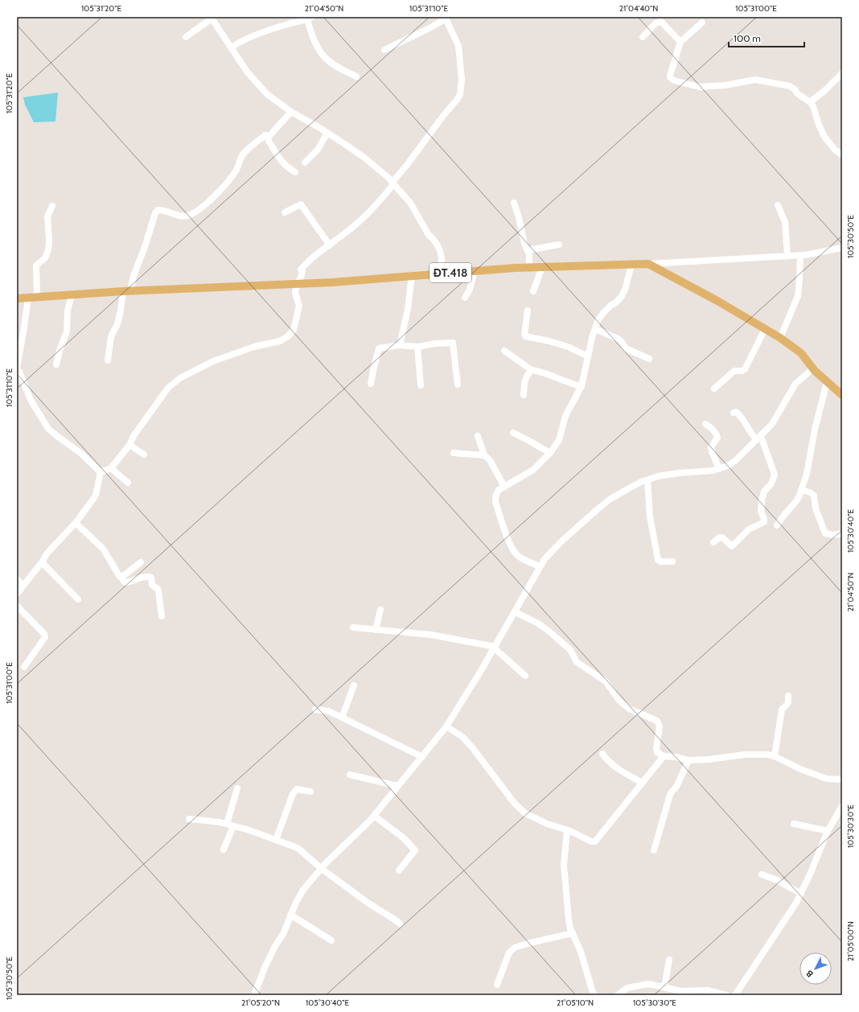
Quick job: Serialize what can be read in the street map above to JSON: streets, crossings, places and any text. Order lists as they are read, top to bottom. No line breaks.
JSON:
{"streets":{"main road":["ĐT.418"]},"scale_bar":"100 m","north":"bottom left","coordinates":["105°31'20\"E","21°04'50\"N","105°31'10\"E","21°04'40\"N","105°31'00\"E","105°30'50\"E","105°30'40\"E","105°30'30\"E","21°05'00\"N","21°05'20\"N","21°05'10\"N"]}
